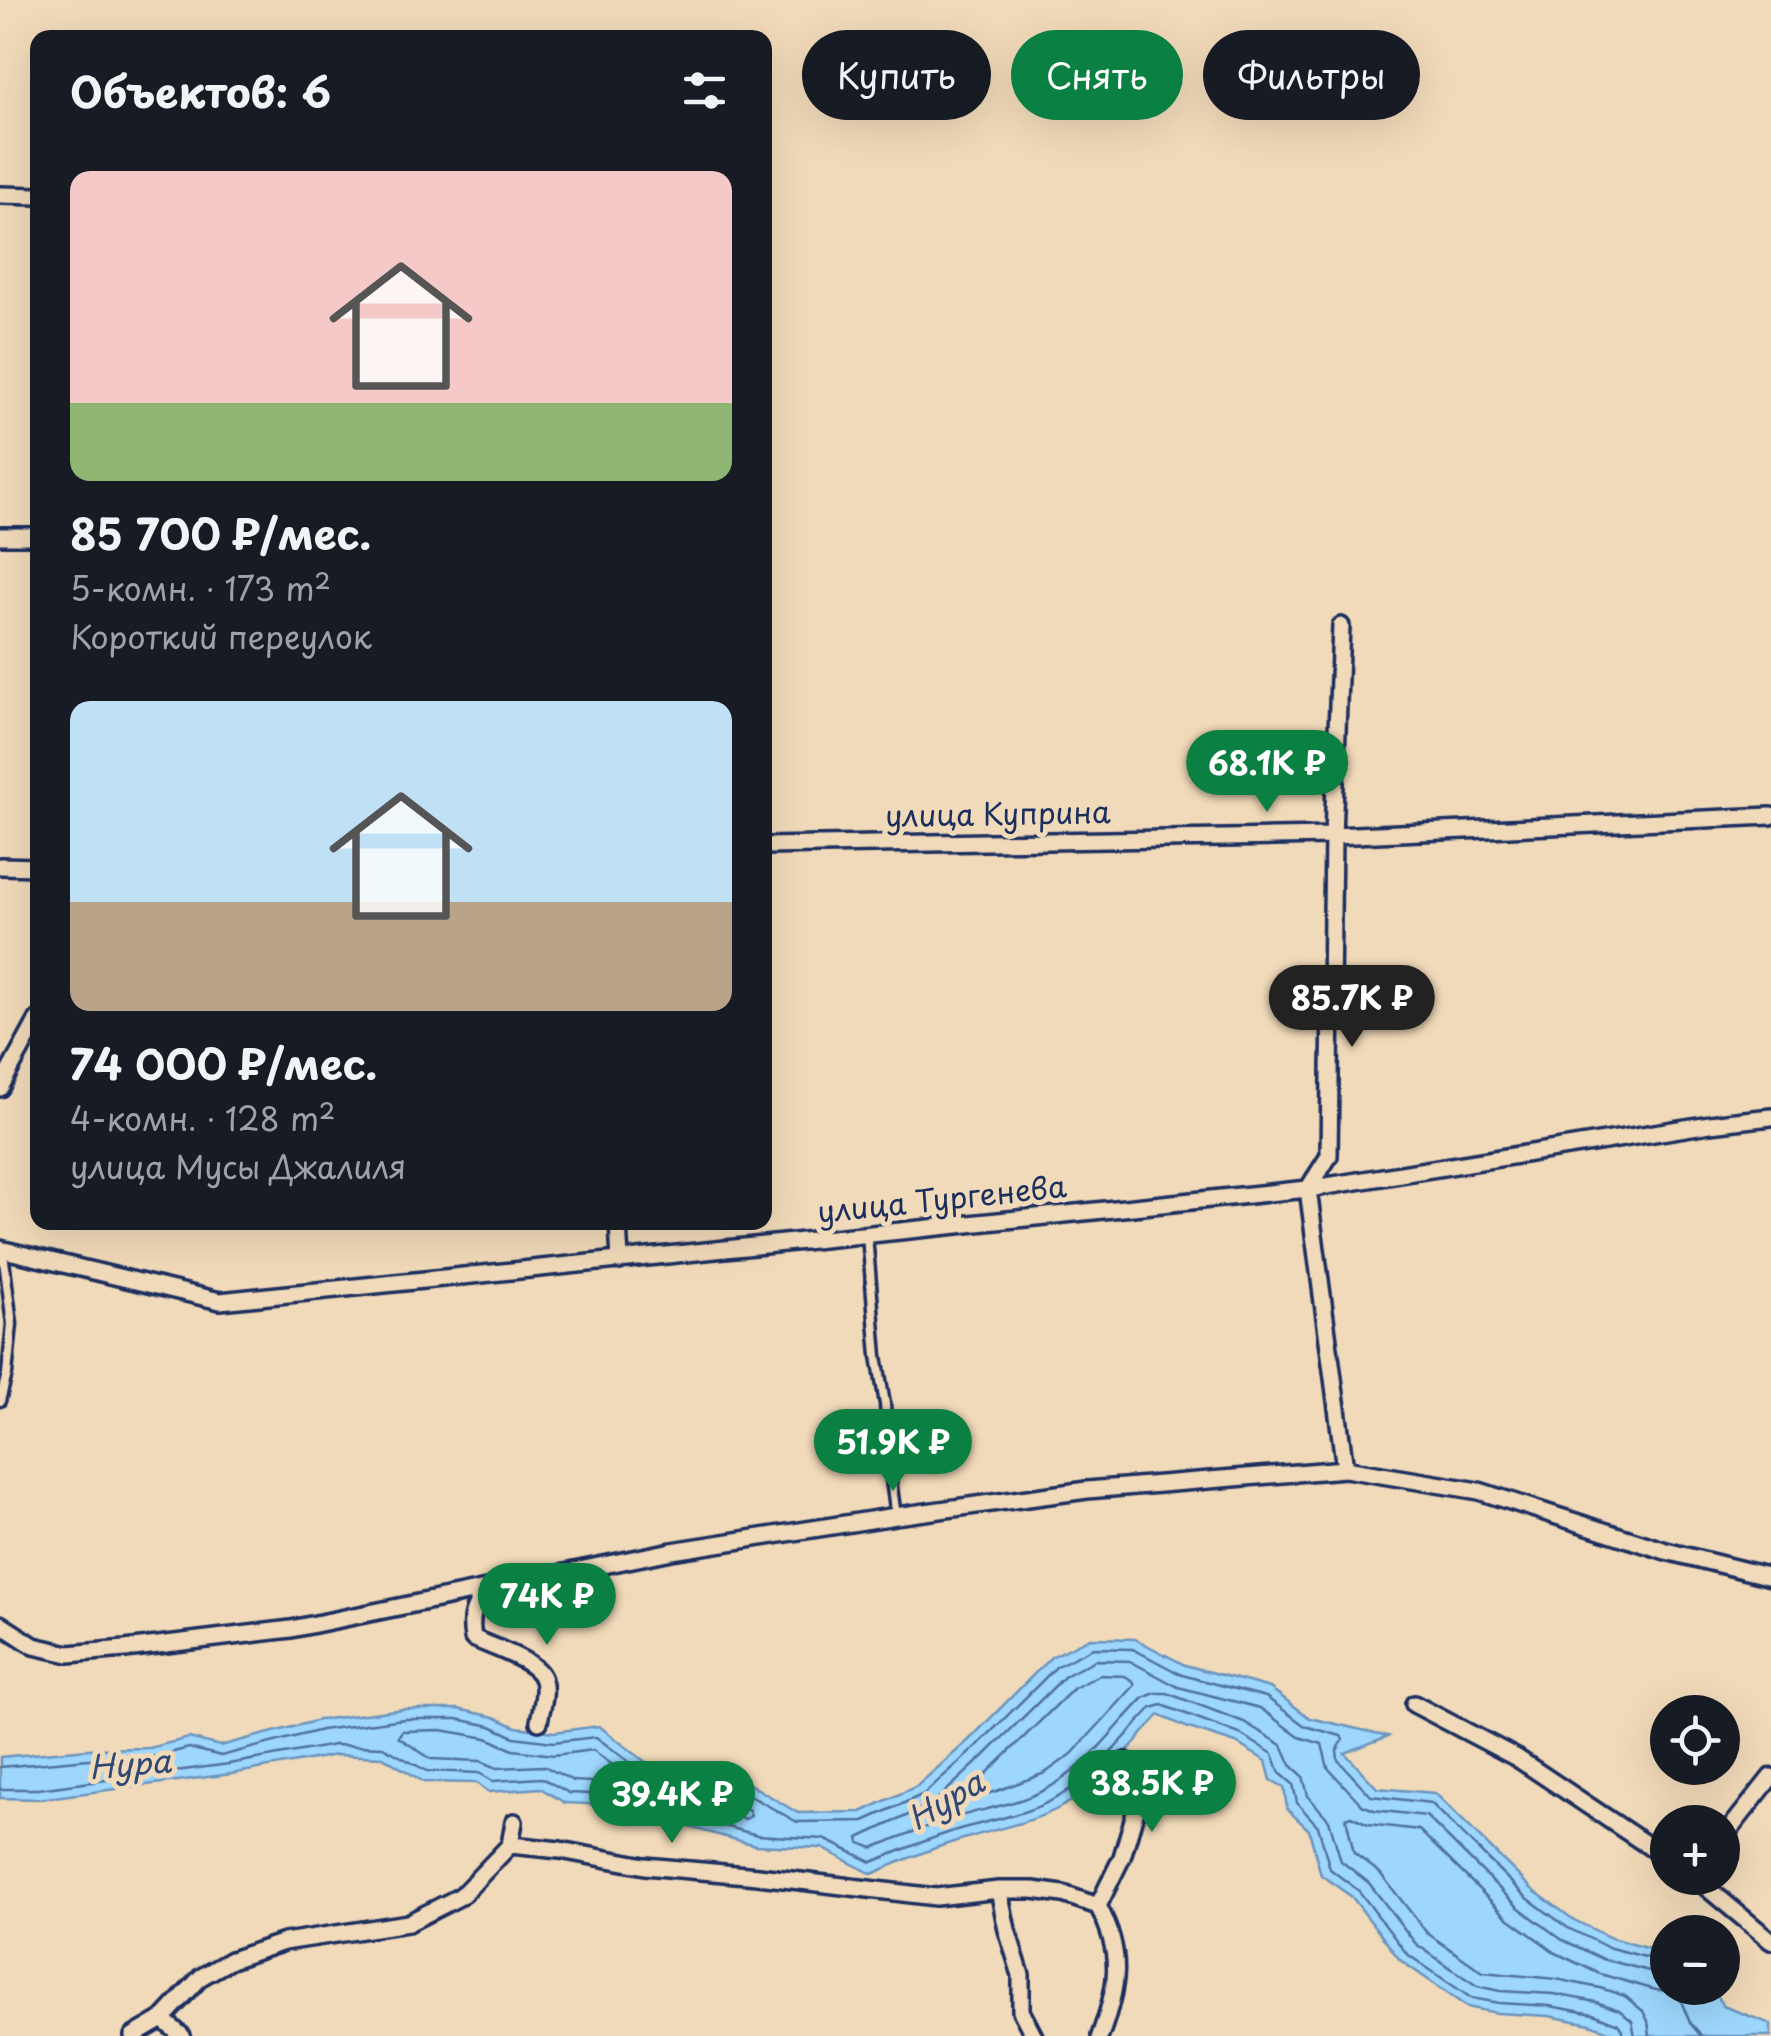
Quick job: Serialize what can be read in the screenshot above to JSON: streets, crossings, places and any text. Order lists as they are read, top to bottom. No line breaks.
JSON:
{"streets":{"street":["улица Куприна","улица Тургенева"]},"water":["Нура"],"page":{"chip":["Купить","Снять","Фильтры"],"heading":"Объектов: 6","list":[{"name":"85 700 ₽/мес.","note":"5-комн. · 173 m² · Короткий переулок"},{"name":"74 000 ₽/мес.","note":"4-комн. · 128 m² · улица Мусы Джалиля"}],"price":["68.1K ₽","85.7K ₽","51.9K ₽","74K ₽","38.5K ₽","39.4K ₽"],"map_buttons":["+","−"]}}
